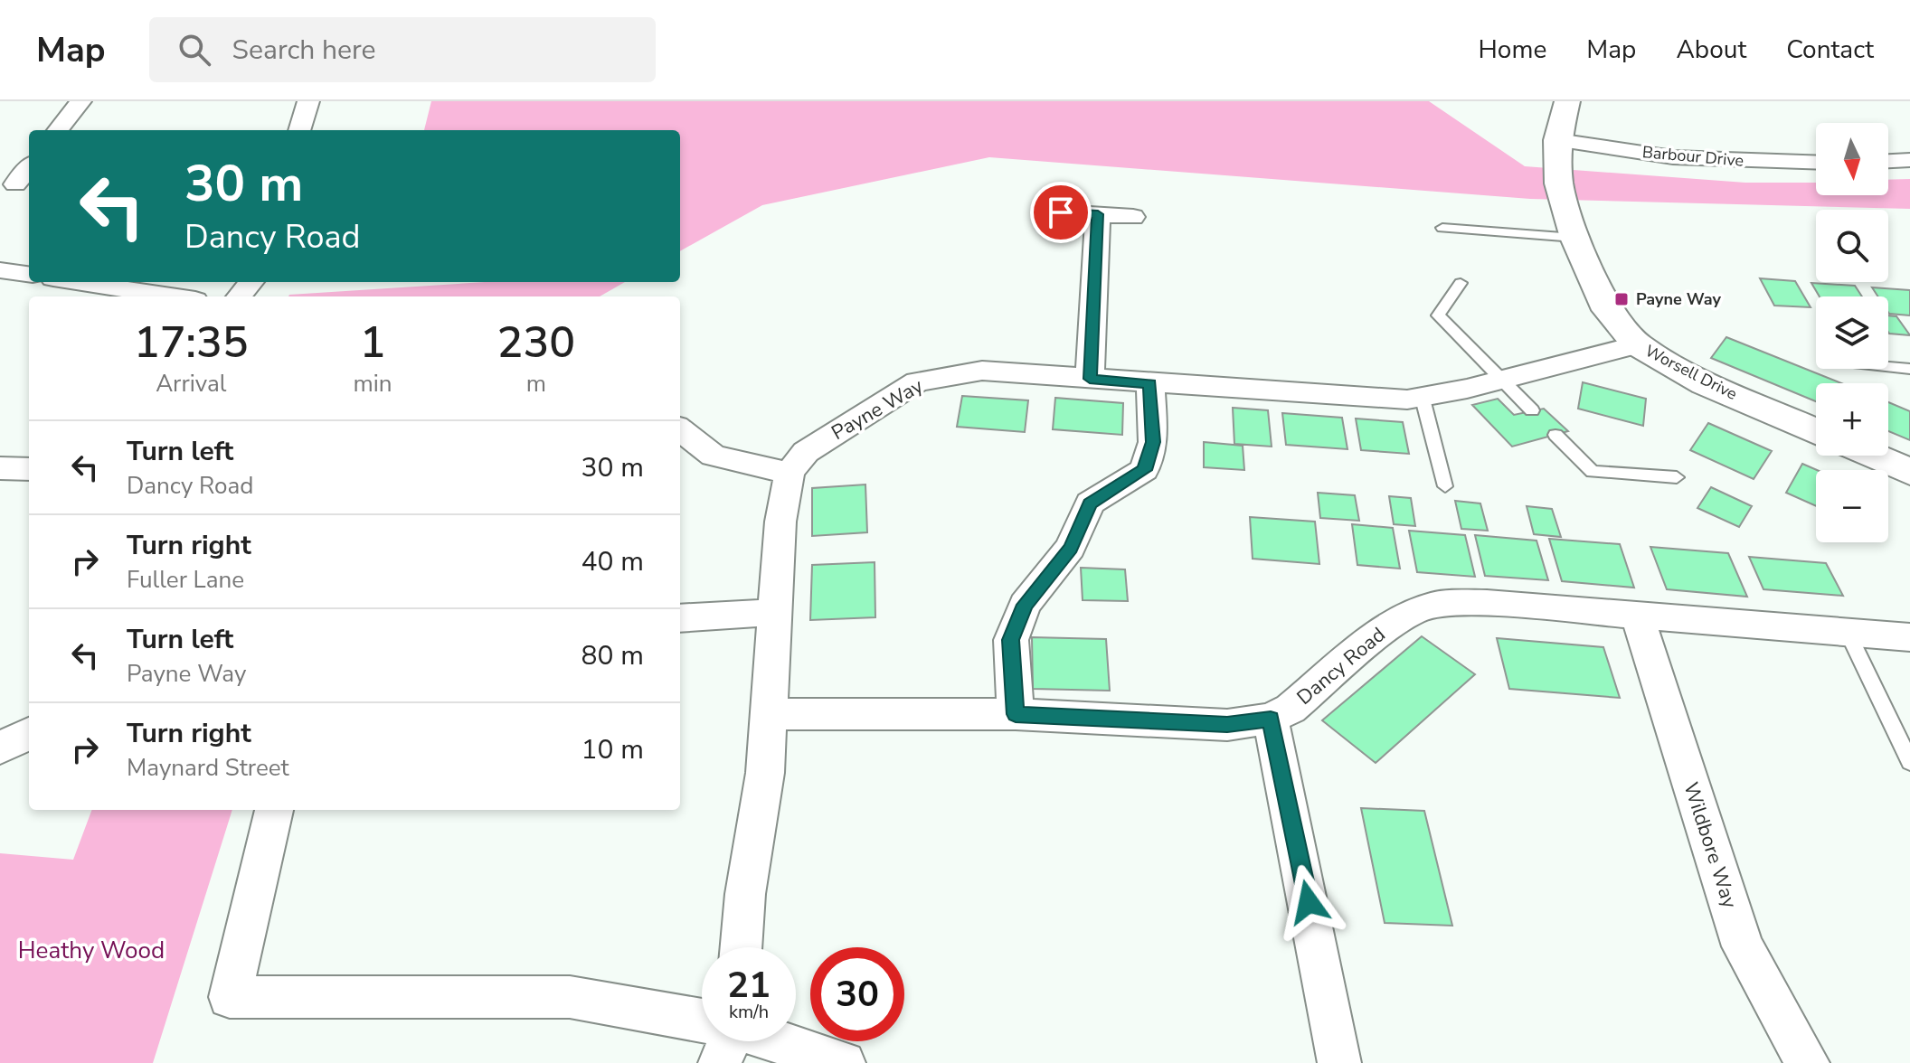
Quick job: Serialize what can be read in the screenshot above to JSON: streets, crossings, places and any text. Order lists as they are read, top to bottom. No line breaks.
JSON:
{"streets":{"street":["Barbour Drive","Worsell Drive","Payne Way","Dancy Road","Wildbore Way"]},"crossings":[["Barbour Drive","Worsell Drive"],["Worsell Drive","Payne Way"],["Dancy Road","Wildbore Way"]],"parks":["Heathy Wood"],"places":{"transit":["Payne Way"]},"north":"bottom","page":{"header":"Map","search":"Search here","nav":["Home","Map","About","Contact"],"map_buttons":["+","−"],"turn":["30 m","Dancy Road"],"eta":["17:35","Arrival","1","min","230","m"],"list":[{"name":"Turn left","note":"Dancy Road","value":"30 m"},{"name":"Turn right","note":"Fuller Lane","value":"40 m"},{"name":"Turn left","note":"Payne Way","value":"80 m"},{"name":"Turn right","note":"Maynard Street","value":"10 m"}],"speed":"21 km/h","limit":"30"}}
